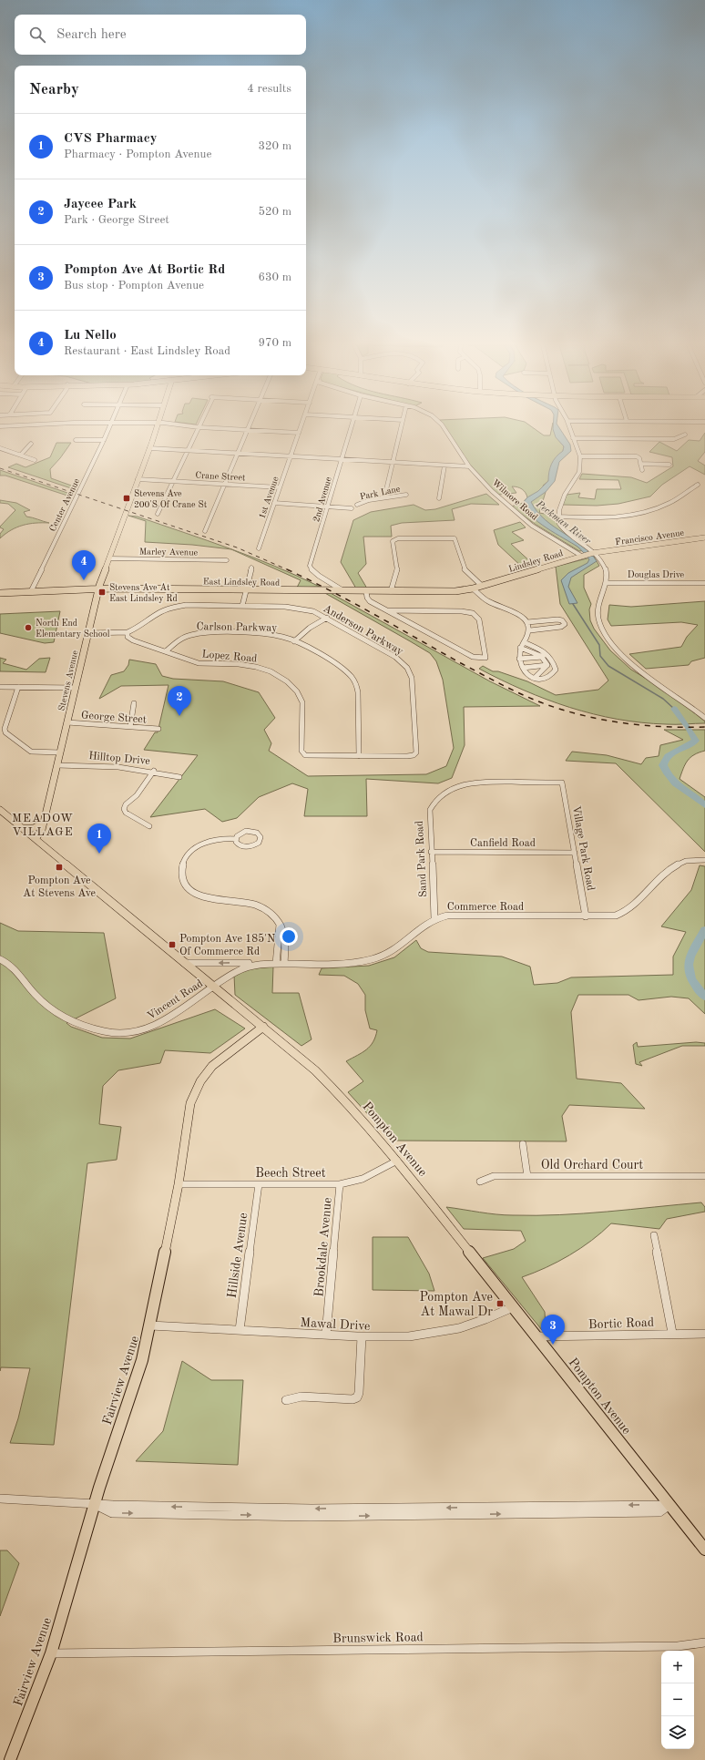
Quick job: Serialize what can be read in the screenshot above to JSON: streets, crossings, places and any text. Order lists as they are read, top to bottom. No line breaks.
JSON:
{"streets":{"main road":["Francisco Avenue","Lindsley Road","East Lindsley Road","Stevens Avenue","Pompton Avenue","Fairview Avenue"],"street":["Crane Street","Park Lane","1st Avenue","2nd Avenue","Wilmore Road","Center Avenue","Marley Avenue","Douglas Drive","Carlson Parkway","Anderson Parkway","Lopez Road","George Street","Hilltop Drive","Canfield Road","Village Park Road","Sand Park Road","Commerce Road","Vincent Road","Old Orchard Court","Beech Street","Brookdale Avenue","Hillside Avenue","Bortic Road","Mawal Drive","Brunswick Road"]},"crossings":[["Crane Street","1st Avenue"],["Crane Street","Stevens Avenue"],["2nd Avenue","East Lindsley Road"],["Wilmore Road","Lindsley Road"],["Center Avenue","East Lindsley Road"],["Francisco Avenue","Lindsley Road"],["Marley Avenue","Stevens Avenue"],["Lindsley Road","East Lindsley Road"],["East Lindsley Road","Stevens Avenue"],["Carlson Parkway","Anderson Parkway"],["Carlson Parkway","Lopez Road"],["Anderson Parkway","Lopez Road"],["Stevens Avenue","George Street"],["Stevens Avenue","Hilltop Drive"],["Stevens Avenue","Pompton Avenue"],["Canfield Road","Village Park Road"],["Canfield Road","Sand Park Road"],["Village Park Road","Sand Park Road"],["Village Park Road","Commerce Road"],["Sand Park Road","Commerce Road"],["Commerce Road","Vincent Road"],["Commerce Road","Pompton Avenue"],["Vincent Road","Pompton Avenue"],["Pompton Avenue","Beech Street"],["Pompton Avenue","Bortic Road"],["Pompton Avenue","Mawal Drive"],["Pompton Avenue","Fairview Avenue"],["Beech Street","Brookdale Avenue"],["Beech Street","Hillside Avenue"],["Beech Street","Fairview Avenue"],["Brookdale Avenue","Mawal Drive"],["Hillside Avenue","Mawal Drive"],["Mawal Drive","Fairview Avenue"],["Fairview Avenue","Brunswick Road"]],"districts":["MEADOW VILLAGE"],"water":["Peckman River"],"places":{"transit":["Stevens Ave 200'S Of Crane St","Stevens Ave At East Lindsley Rd","Pompton Ave At Stevens Ave","Pompton Ave 185'N Of Commerce Rd","Pompton Ave At Mawal Dr"],"other":["North End Elementary School"]},"page":{"search":"Search here","heading":["Nearby","4 results"],"list":[{"mark":"1","name":"CVS Pharmacy","note":"Pharmacy · Pompton Avenue","value":"320 m"},{"mark":"2","name":"Jaycee Park","note":"Park · George Street","value":"520 m"},{"mark":"3","name":"Pompton Ave At Bortic Rd","note":"Bus stop · Pompton Avenue","value":"630 m"},{"mark":"4","name":"Lu Nello","note":"Restaurant · East Lindsley Road","value":"970 m"}],"pins":["4","2","1","3"],"map_buttons":["+","−"]}}
